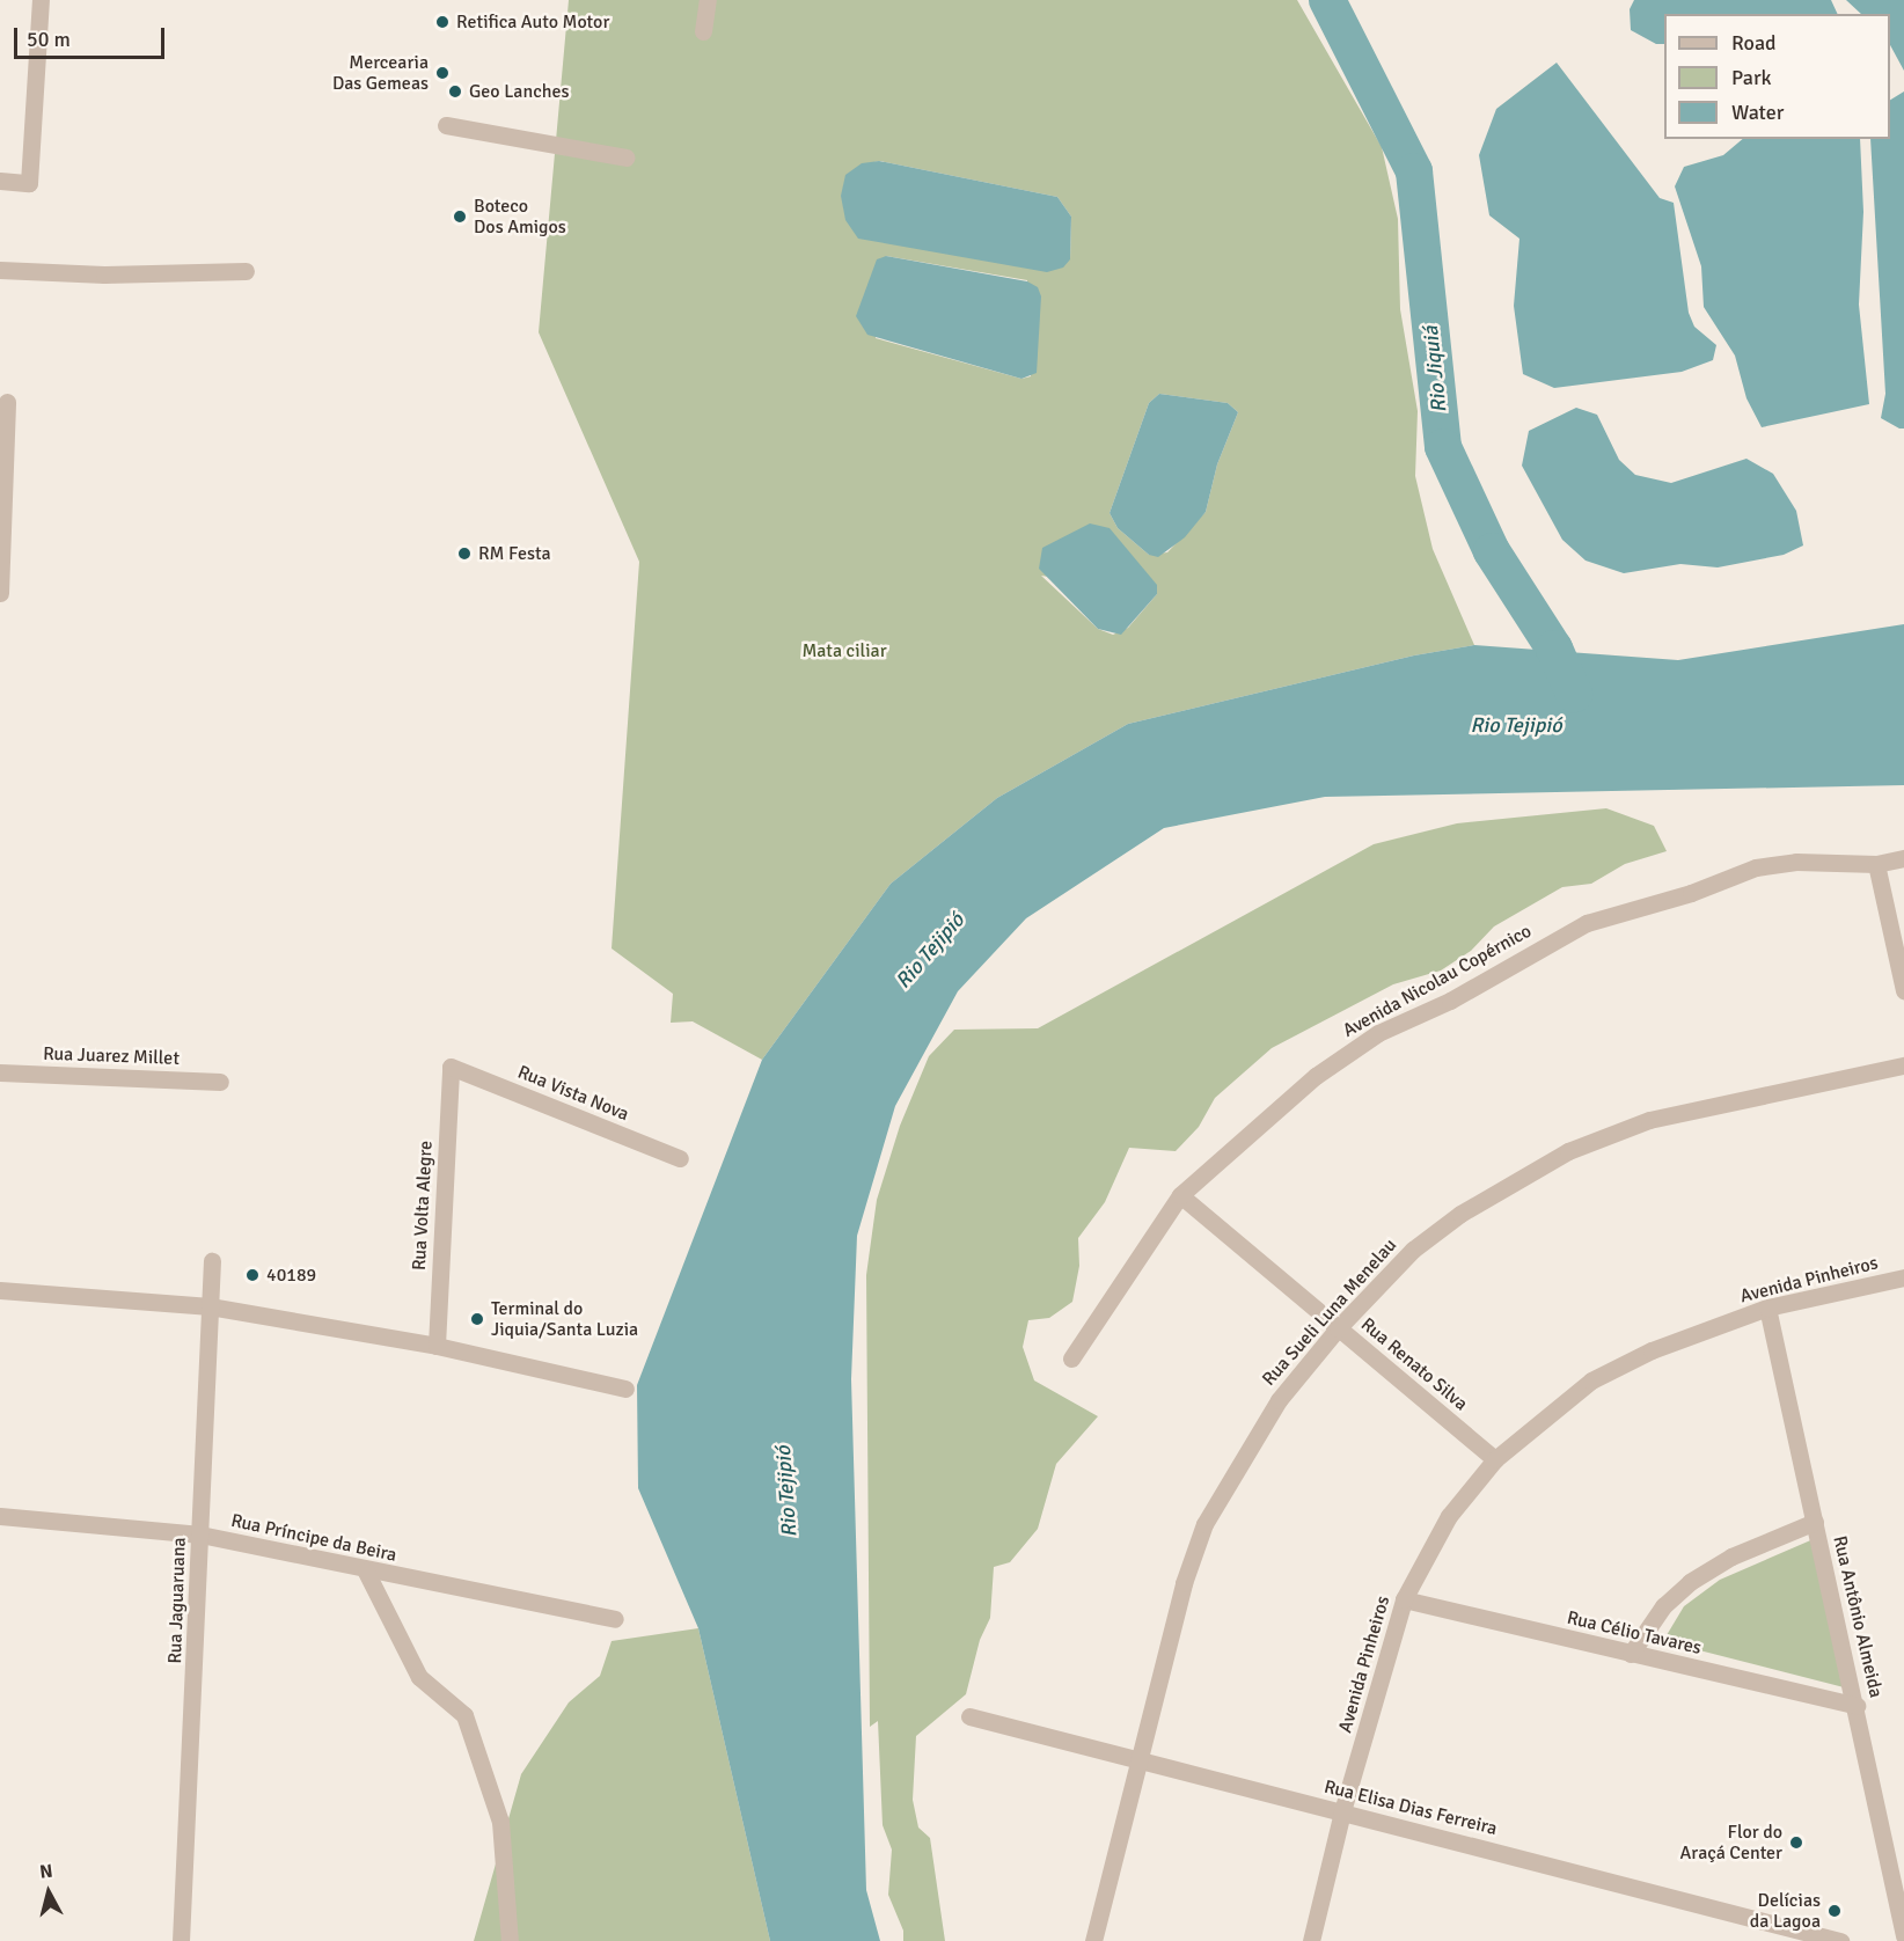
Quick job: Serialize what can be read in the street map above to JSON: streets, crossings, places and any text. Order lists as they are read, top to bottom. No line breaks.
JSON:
{"streets":{"street":["Avenida Nicolau Copérnico","Rua Juarez Millet","Rua Vista Nova","Rua Volta Alegre","Avenida Pinheiros","Rua Sueli Luna Menelau","Rua Renato Silva","Rua Príncipe da Beira","Rua Jaguaruana","Rua Antônio Almeida","Rua Célio Tavares","Rua Elisa Dias Ferreira"]},"crossings":[["Avenida Nicolau Copérnico","Rua Renato Silva"],["Rua Vista Nova","Rua Volta Alegre"],["Avenida Pinheiros","Rua Renato Silva"],["Avenida Pinheiros","Rua Antônio Almeida"],["Avenida Pinheiros","Rua Célio Tavares"],["Avenida Pinheiros","Rua Elisa Dias Ferreira"],["Rua Sueli Luna Menelau","Rua Renato Silva"],["Rua Sueli Luna Menelau","Rua Elisa Dias Ferreira"],["Rua Príncipe da Beira","Rua Jaguaruana"],["Rua Antônio Almeida","Rua Célio Tavares"]],"water":["Rio Jiquiá","Rio Tejipió"],"parks":["Mata ciliar"],"places":["Retifica Auto Motor","Mercearia Das Gemeas","Geo Lanches","Boteco Dos Amigos","RM Festa","40189","Terminal do Jiquia/Santa Luzia","Flor do Araçá Center","Delícias da Lagoa"],"legend":["Road","Park","Water"],"scale_bar":"50 m","north":"top"}
